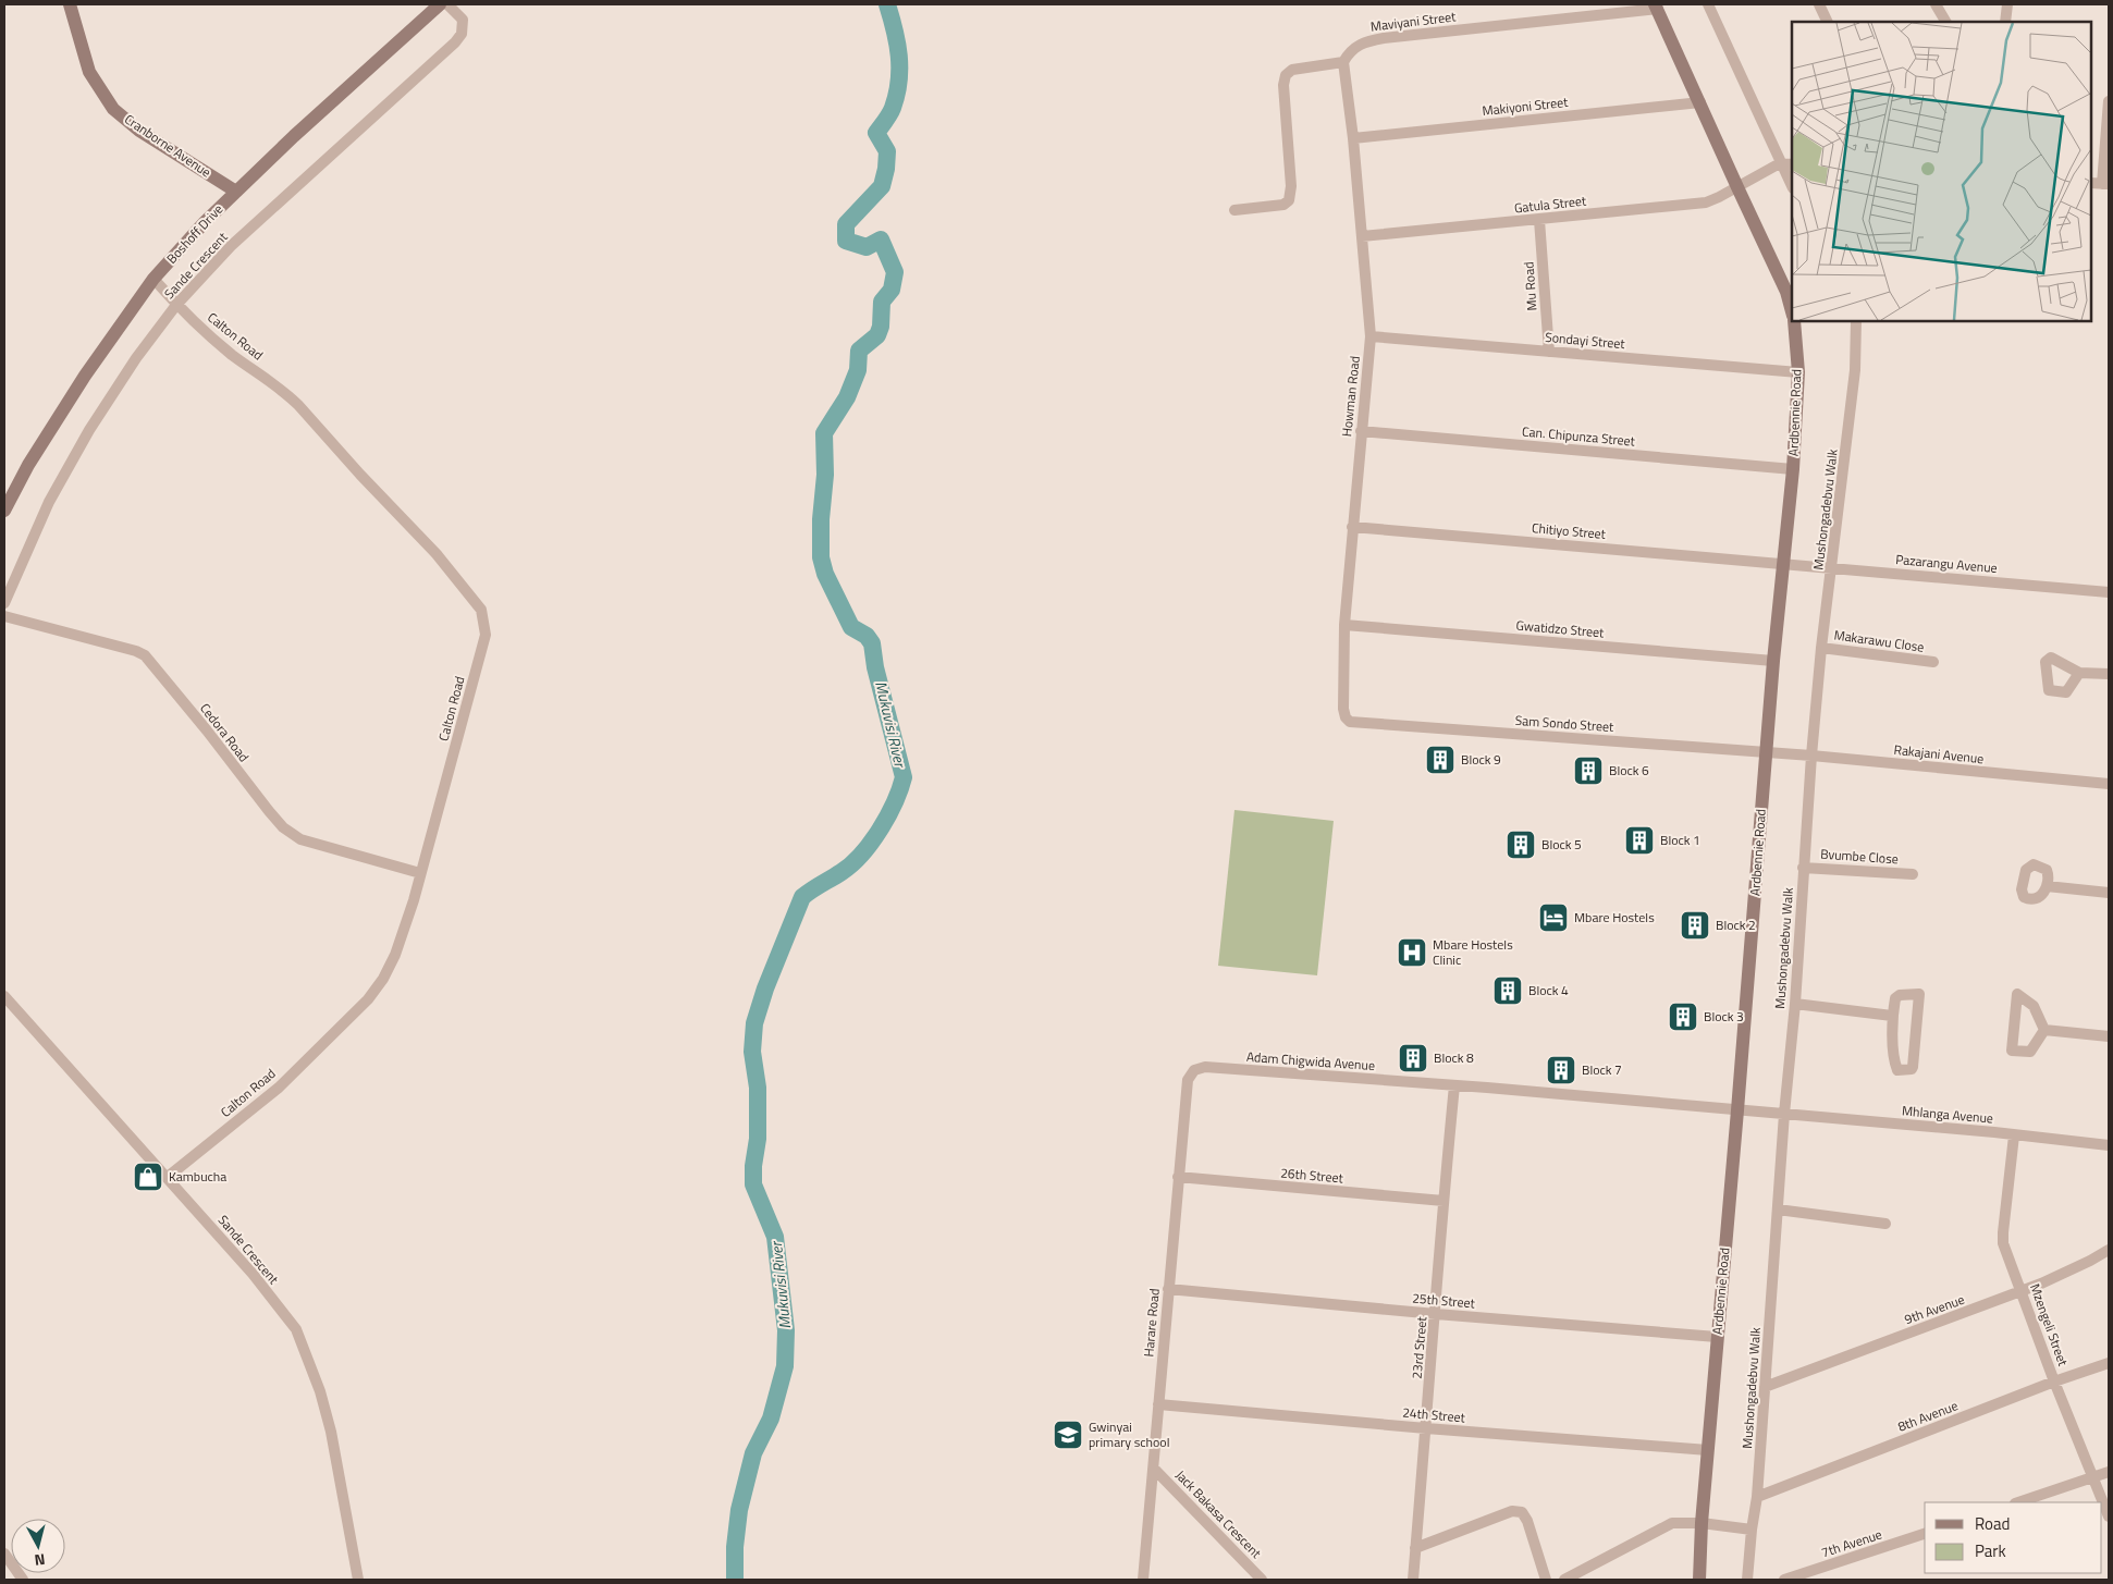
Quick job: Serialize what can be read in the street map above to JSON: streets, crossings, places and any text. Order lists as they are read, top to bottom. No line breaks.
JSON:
{"streets":{"main road":["Cranborne Avenue","Boshoff Drive","Ardbennie Road"],"street":["Maviyani Street","Makiyoni Street","Gatula Street","Sande Crescent","Mu Road","Calton Road","Sondayi Street","Howman Road","Can. Chipunza Street","Mushongadebvu Walk","Chitiyo Street","Pazarangu Avenue","Gwatidzo Street","Makarawu Close","Sam Sondo Street","Cedora Road","Rakajani Avenue","Bvumbe Close","Adam Chigwida Avenue","Mhlanga Avenue","26th Street","25th Street","9th Avenue","Harare Road","Mzengeli Street","23rd Street","24th Street","8th Avenue","Jack Bakasa Crescent","7th Avenue"]},"crossings":[["Maviyani Street","Howman Road"],["Makiyoni Street","Howman Road"],["Cranborne Avenue","Boshoff Drive"],["Gatula Street","Mu Road"],["Gatula Street","Howman Road"],["Boshoff Drive","Calton Road"],["Sande Crescent","Calton Road"],["Mu Road","Sondayi Street"],["Calton Road","Cedora Road"],["Sondayi Street","Howman Road"],["Sondayi Street","Ardbennie Road"],["Howman Road","Can. Chipunza Street"],["Howman Road","Chitiyo Street"],["Howman Road","Gwatidzo Street"],["Howman Road","Sam Sondo Street"],["Ardbennie Road","Can. Chipunza Street"],["Ardbennie Road","Chitiyo Street"],["Ardbennie Road","Pazarangu Avenue"],["Ardbennie Road","Gwatidzo Street"],["Ardbennie Road","Sam Sondo Street"],["Ardbennie Road","Rakajani Avenue"],["Ardbennie Road","Adam Chigwida Avenue"],["Ardbennie Road","25th Street"],["Ardbennie Road","24th Street"],["Mushongadebvu Walk","Pazarangu Avenue"],["Mushongadebvu Walk","Makarawu Close"],["Mushongadebvu Walk","Rakajani Avenue"],["Mushongadebvu Walk","Bvumbe Close"],["Mushongadebvu Walk","Adam Chigwida Avenue"],["Mushongadebvu Walk","Mhlanga Avenue"],["Mushongadebvu Walk","9th Avenue"],["Mushongadebvu Walk","8th Avenue"],["Chitiyo Street","Pazarangu Avenue"],["Sam Sondo Street","Rakajani Avenue"],["Adam Chigwida Avenue","Mhlanga Avenue"],["Adam Chigwida Avenue","Harare Road"],["Adam Chigwida Avenue","23rd Street"],["Mhlanga Avenue","Mzengeli Street"],["26th Street","Harare Road"],["26th Street","23rd Street"],["25th Street","Harare Road"],["25th Street","23rd Street"],["9th Avenue","Mzengeli Street"],["Harare Road","24th Street"],["Harare Road","Jack Bakasa Crescent"],["Mzengeli Street","8th Avenue"],["23rd Street","24th Street"]],"water":["Mukuvisi River"],"places":{"building":["Block 9","Block 6","Block 1","Block 5","Block 2","Block 4","Block 3","Block 8","Block 7"],"hotel":["Mbare Hostels"],"hospital":["Mbare Hostels Clinic"],"shop":["Kambucha"],"school or university":["Gwinyai primary school"]},"legend":["Road","Park"],"north":"bottom"}
